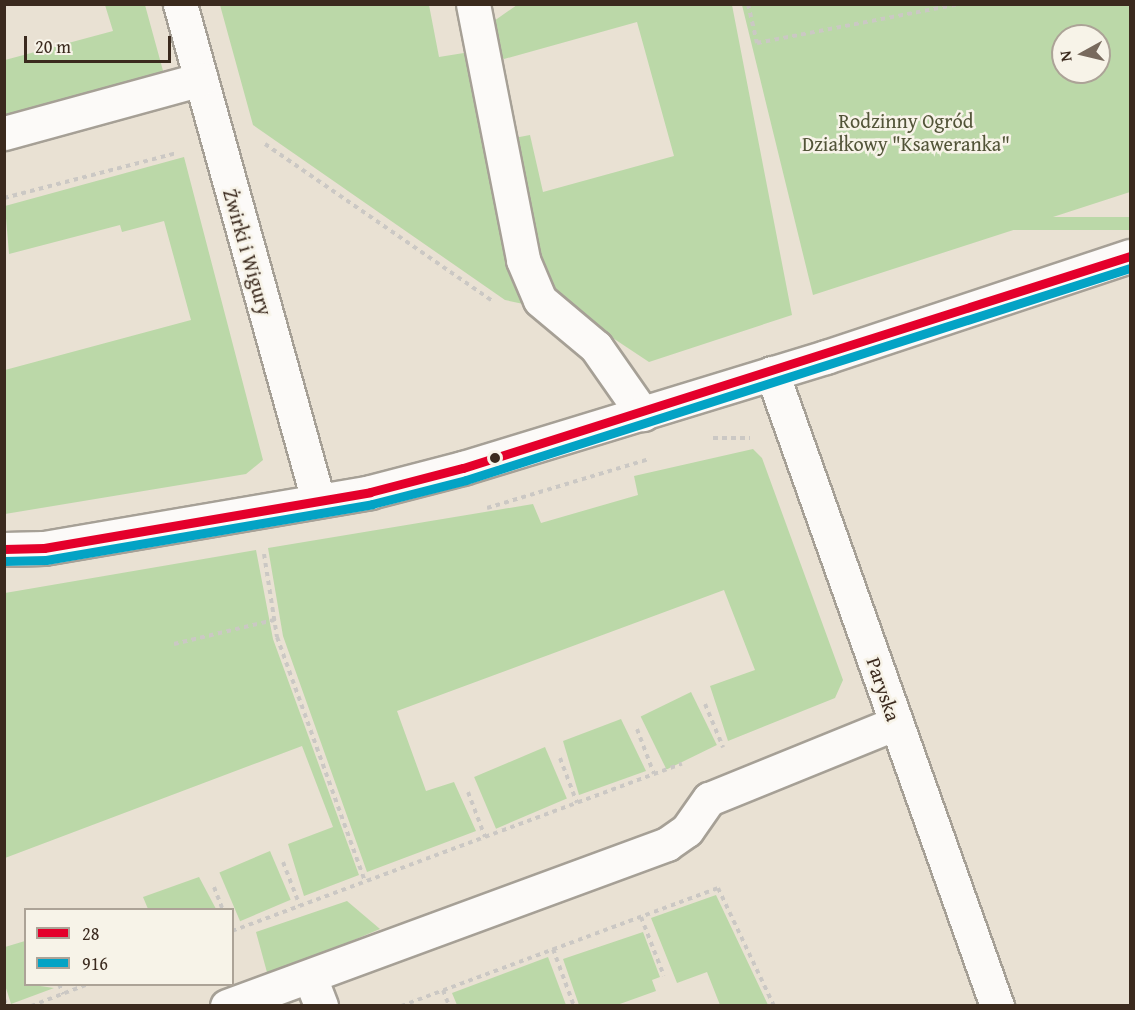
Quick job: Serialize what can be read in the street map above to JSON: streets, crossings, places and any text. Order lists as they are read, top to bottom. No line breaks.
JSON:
{"streets":{"street":["Żwirki i Wigury","Paryska"]},"parks":["Rodzinny Ogród Działkowy \"Ksaweranka\""],"lines":["transit line 28","transit line 916"],"legend":["28","916"],"scale_bar":"20 m","north":"left"}
